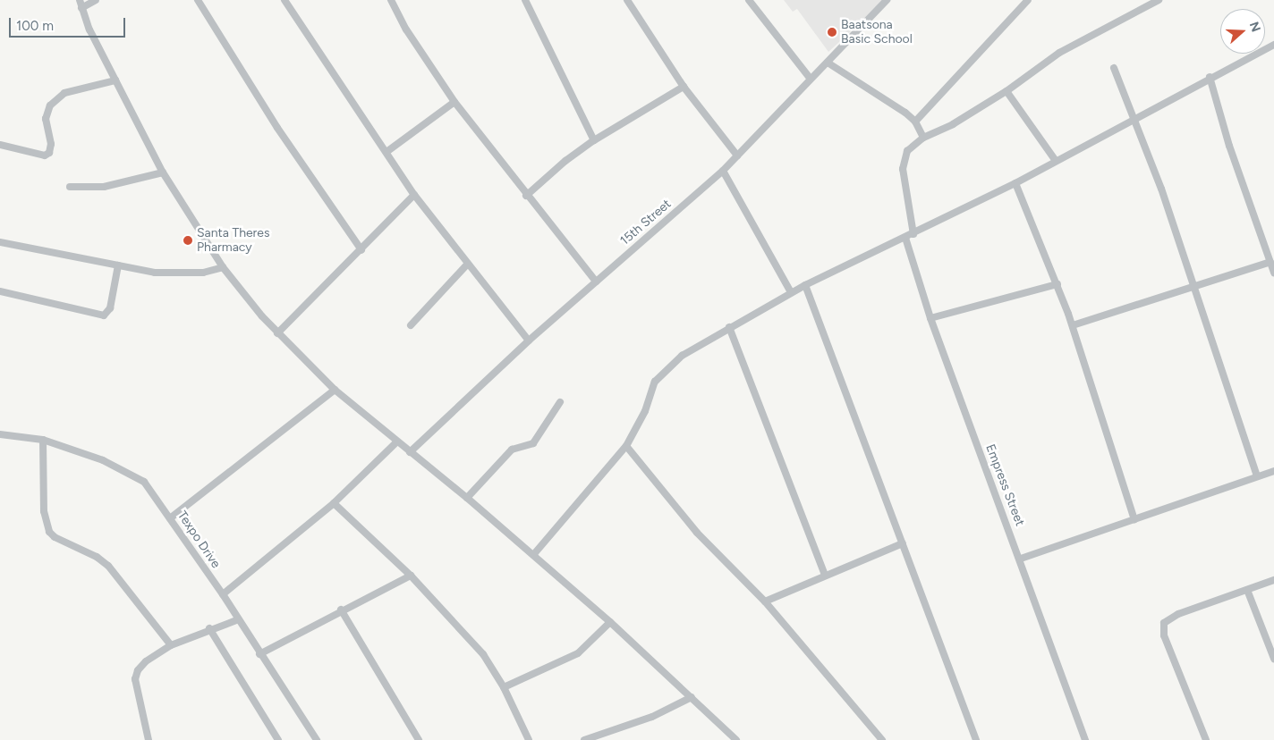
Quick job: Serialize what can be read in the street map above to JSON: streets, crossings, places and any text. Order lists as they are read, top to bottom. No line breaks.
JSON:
{"streets":{"street":["15th Street","Empress Street","Texpo Drive"]},"places":["Baatsona Basic School","Santa Theres Pharmacy"],"scale_bar":"100 m","north":"right"}
